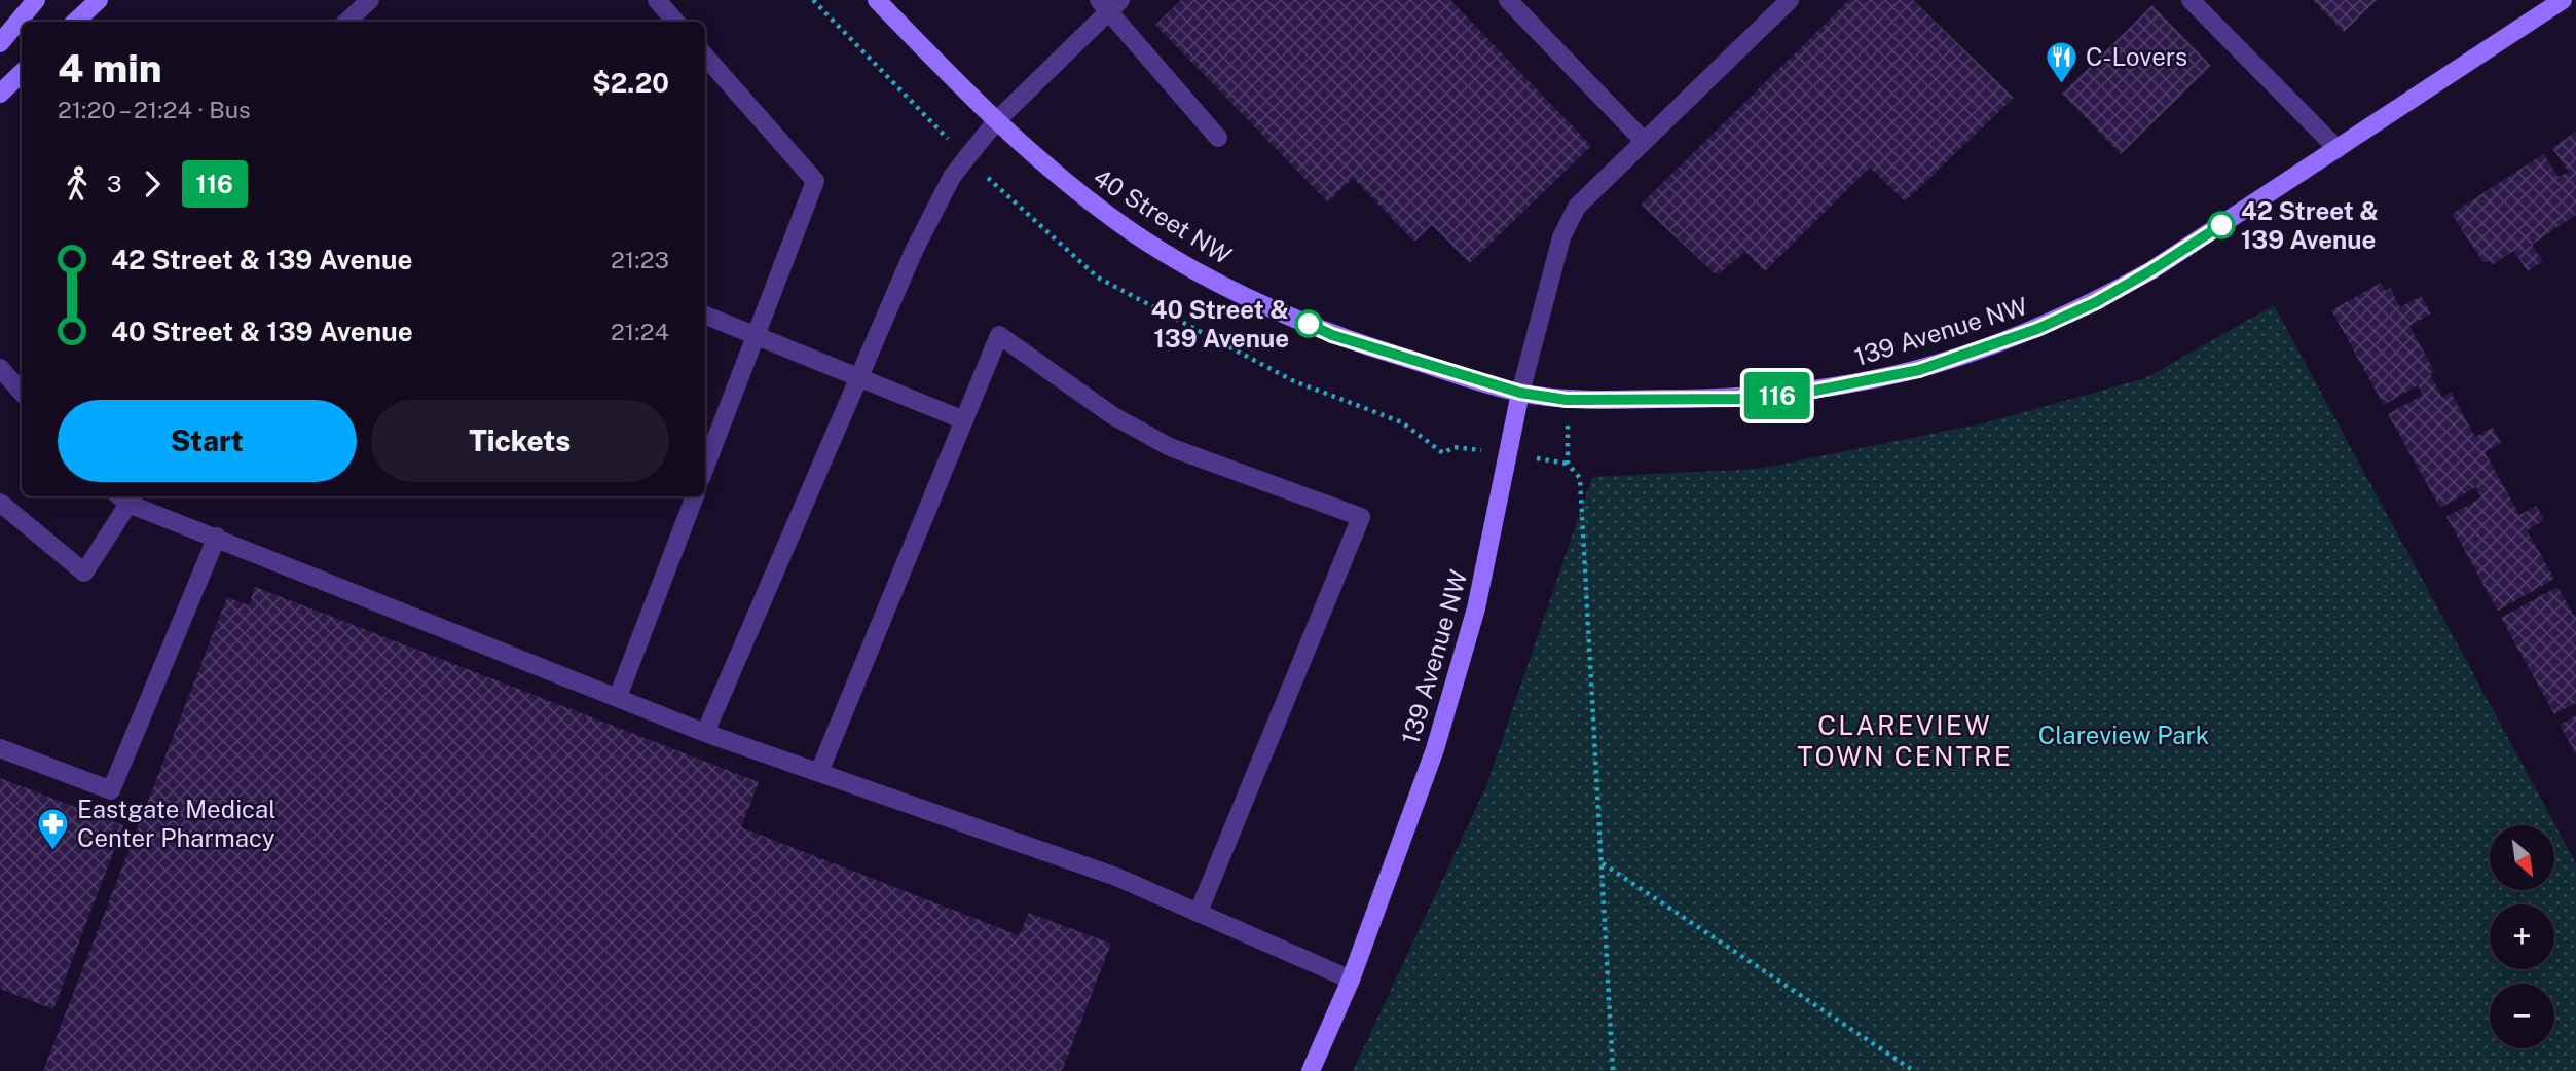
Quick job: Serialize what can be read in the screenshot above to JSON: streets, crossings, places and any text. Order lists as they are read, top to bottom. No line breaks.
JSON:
{"streets":{"street":["40 Street NW","139 Avenue NW"]},"crossings":[["40 Street NW","139 Avenue NW"]],"districts":["CLAREVIEW TOWN CENTRE"],"parks":["Clareview Park"],"places":{"restaurant":["C-Lovers"],"other":["42 Street & 139 Avenue","40 Street & 139 Avenue"],"pharmacy":["Eastgate Medical Center Pharmacy"]},"lines":["bus line 116"],"north":"bottom right","page":{"on_map":"116","heading":["4 min","21:20 – 21:24 · Bus","$2.20"],"legs":["3","116"],"list":[{"name":"42 Street & 139 Avenue","value":"21:23"},{"name":"40 Street & 139 Avenue","value":"21:24"}],"buttons":["Start","Tickets"],"map_buttons":["+","−"]}}
